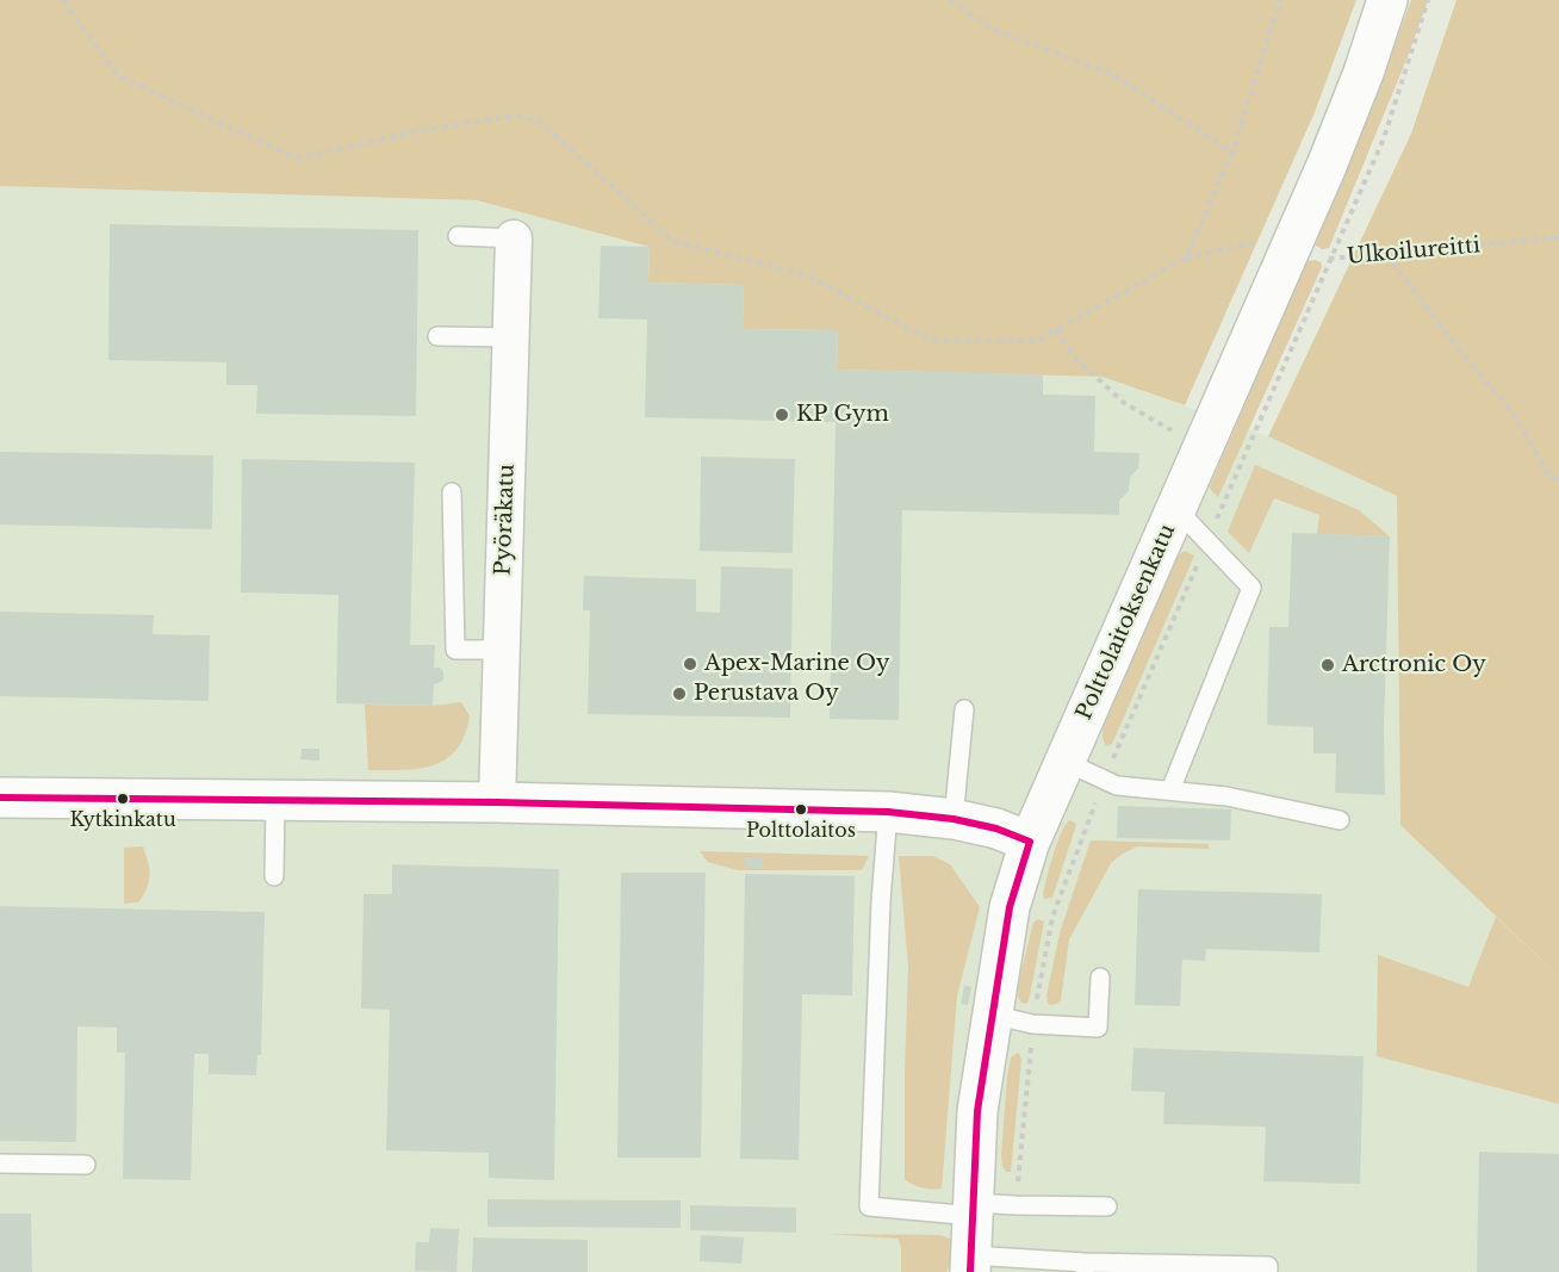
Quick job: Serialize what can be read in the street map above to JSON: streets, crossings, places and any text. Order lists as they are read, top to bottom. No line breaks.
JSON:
{"streets":{"street":["Pyöräkatu","Polttolaitoksenkatu"],"path":["Ulkoilureitti"]},"crossings":[["Ulkoilureitti","Polttolaitoksenkatu"]],"places":["KP Gym","Apex-Marine Oy","Arctronic Oy","Perustava Oy","Kytkinkatu","Polttolaitos"]}
